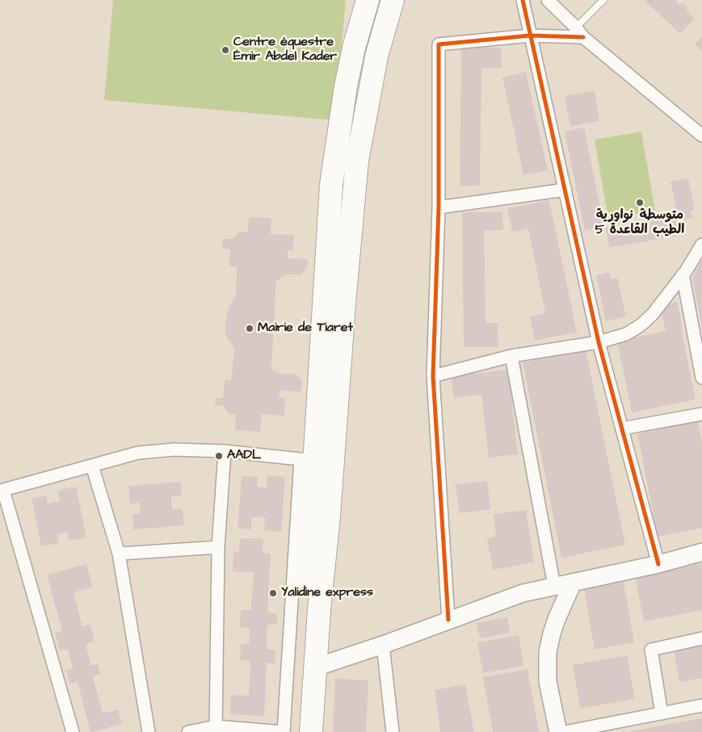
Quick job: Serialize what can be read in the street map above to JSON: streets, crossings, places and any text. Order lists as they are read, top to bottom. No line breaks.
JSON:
{"places":["Centre équestre Émir Abdel Kader","متوسطة نواورية الطيب القاعدة 5","Mairie de Tiaret","AADL","Yalidine express"]}
